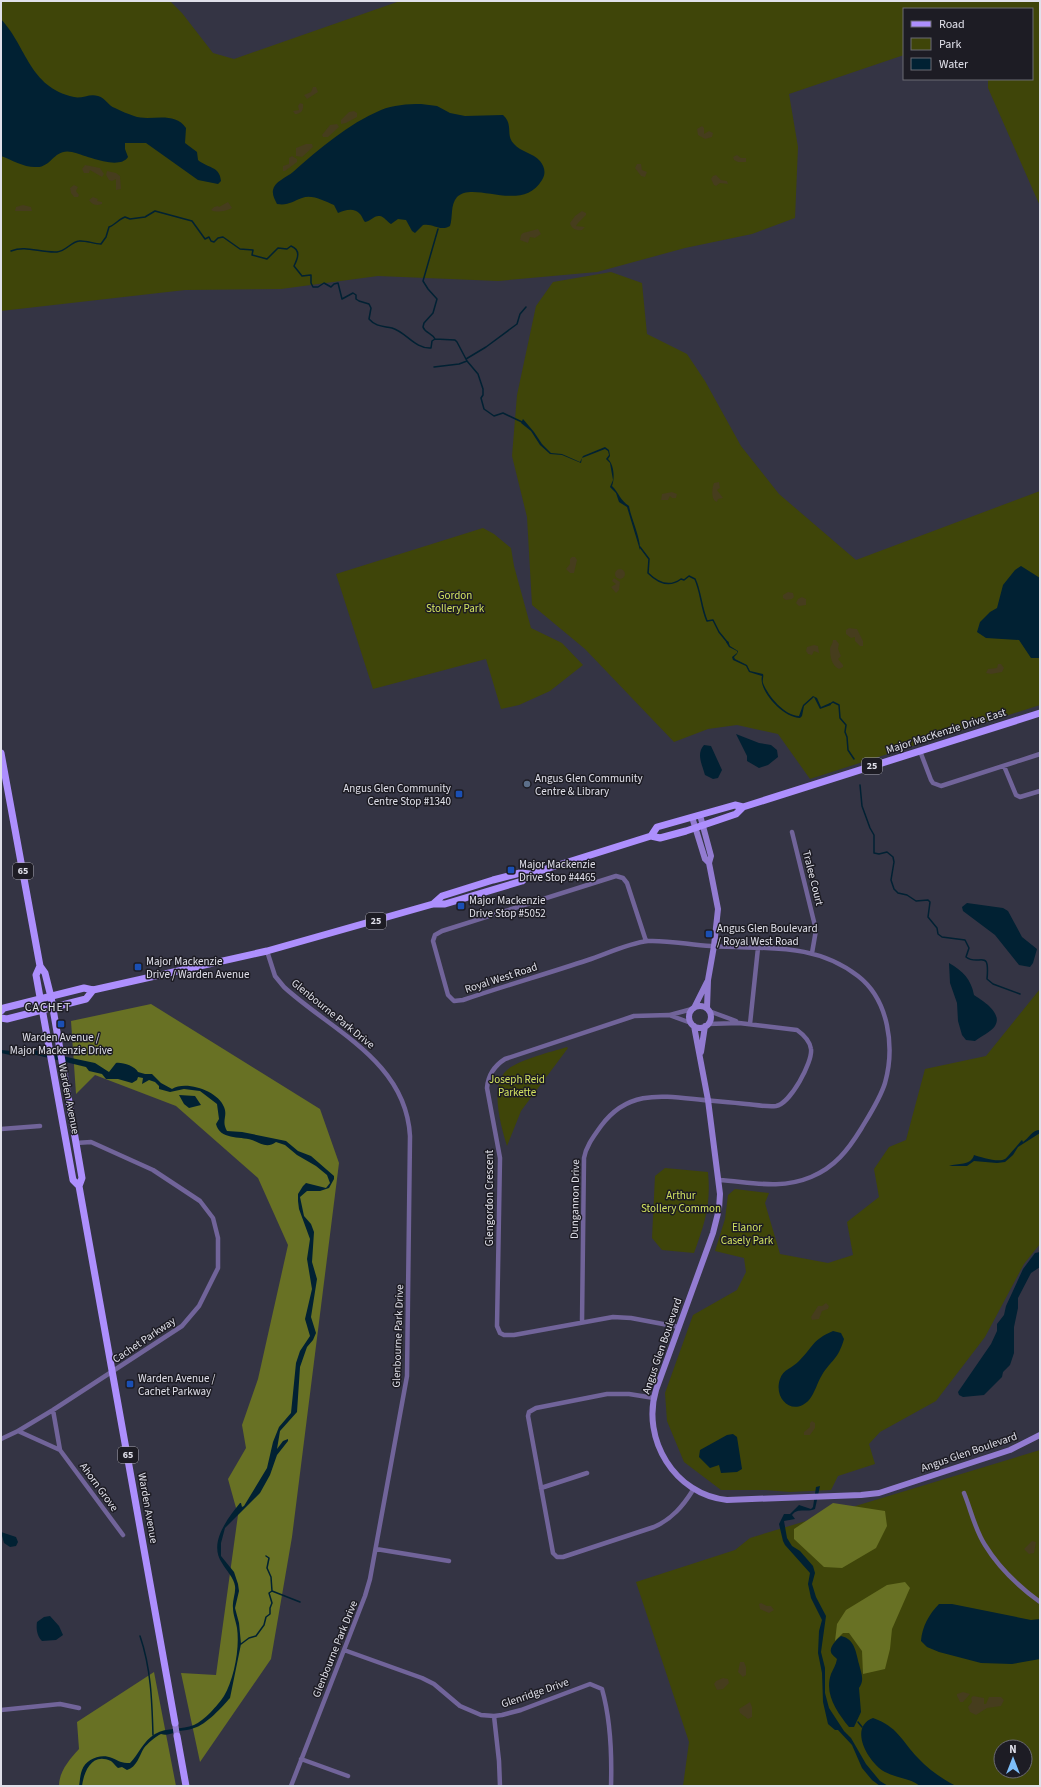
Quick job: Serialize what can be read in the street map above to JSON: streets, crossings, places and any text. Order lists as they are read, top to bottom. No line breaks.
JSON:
{"streets":{"main road":["Major MacKenzie Drive East","25","65","Warden Avenue"],"street":["Tralee Court","Royal West Road","Glenbourne Park Drive","Glengordon Crescent","Dungannon Drive","Cachet Parkway","Angus Glen Boulevard","Ahorn Grove","Glenridge Drive"]},"crossings":[["Major MacKenzie Drive East","Glenbourne Park Drive"],["Major MacKenzie Drive East","Warden Avenue"],["Tralee Court","Royal West Road"],["Royal West Road","Angus Glen Boulevard"],["Glenbourne Park Drive","Glenridge Drive"],["Warden Avenue","Cachet Parkway"],["Glengordon Crescent","Dungannon Drive"],["Glengordon Crescent","Angus Glen Boulevard"],["Dungannon Drive","Angus Glen Boulevard"],["Cachet Parkway","Ahorn Grove"]],"districts":["CACHET"],"parks":["Gordon Stollery Park","Joseph Reid Parkette","Arthur Stollery Common","Elanor Casely Park"],"places":{"other":["Angus Glen Community Centre & Library"],"transit":["Angus Glen Community Centre Stop #1340","Major Mackenzie Drive Stop #4465","Major Mackenzie Drive Stop #5052","Angus Glen Boulevard / Royal West Road","Major Mackenzie Drive / Warden Avenue","Warden Avenue / Major Mackenzie Drive","Warden Avenue / Cachet Parkway"]},"legend":["Road","Park","Water"],"north":"top"}
